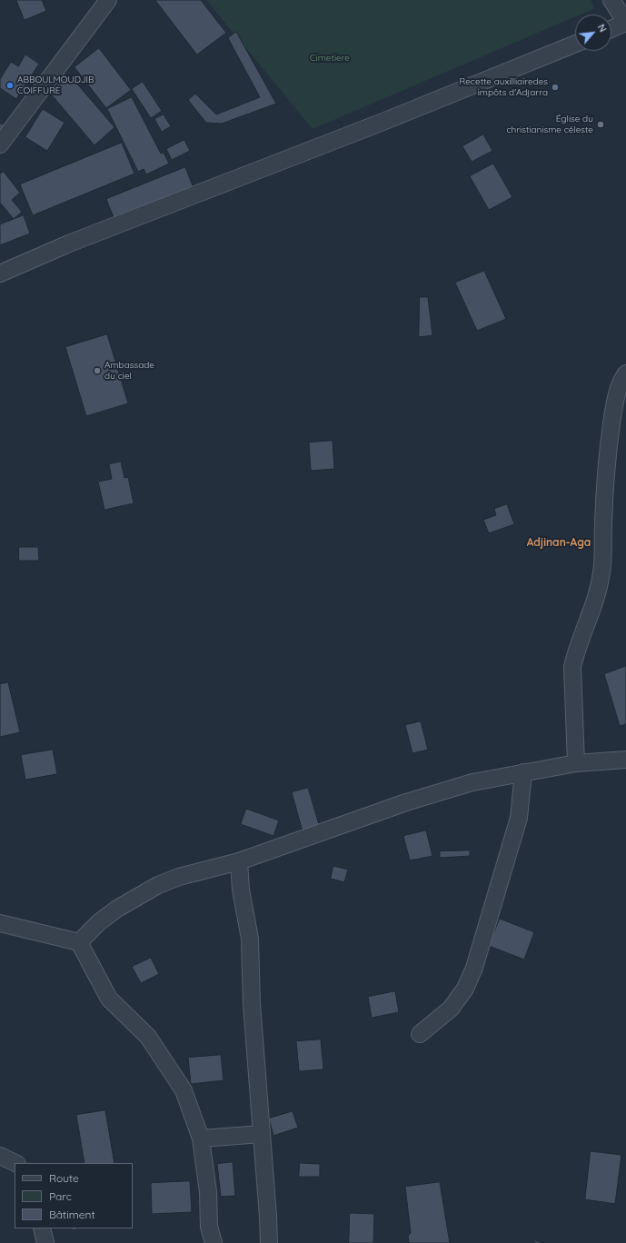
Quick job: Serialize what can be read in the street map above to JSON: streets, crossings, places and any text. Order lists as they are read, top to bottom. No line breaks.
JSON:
{"districts":["Adjinan-Aga"],"parks":["Cimetiere"],"places":["ABBOULMOUDJIB COIFFURE","Recette auxilliairedes impôts d'Adjarra","Église du christianisme céleste","Ambassade du ciel"],"legend":["Route","Parc","Bâtiment"],"north":"top right"}
